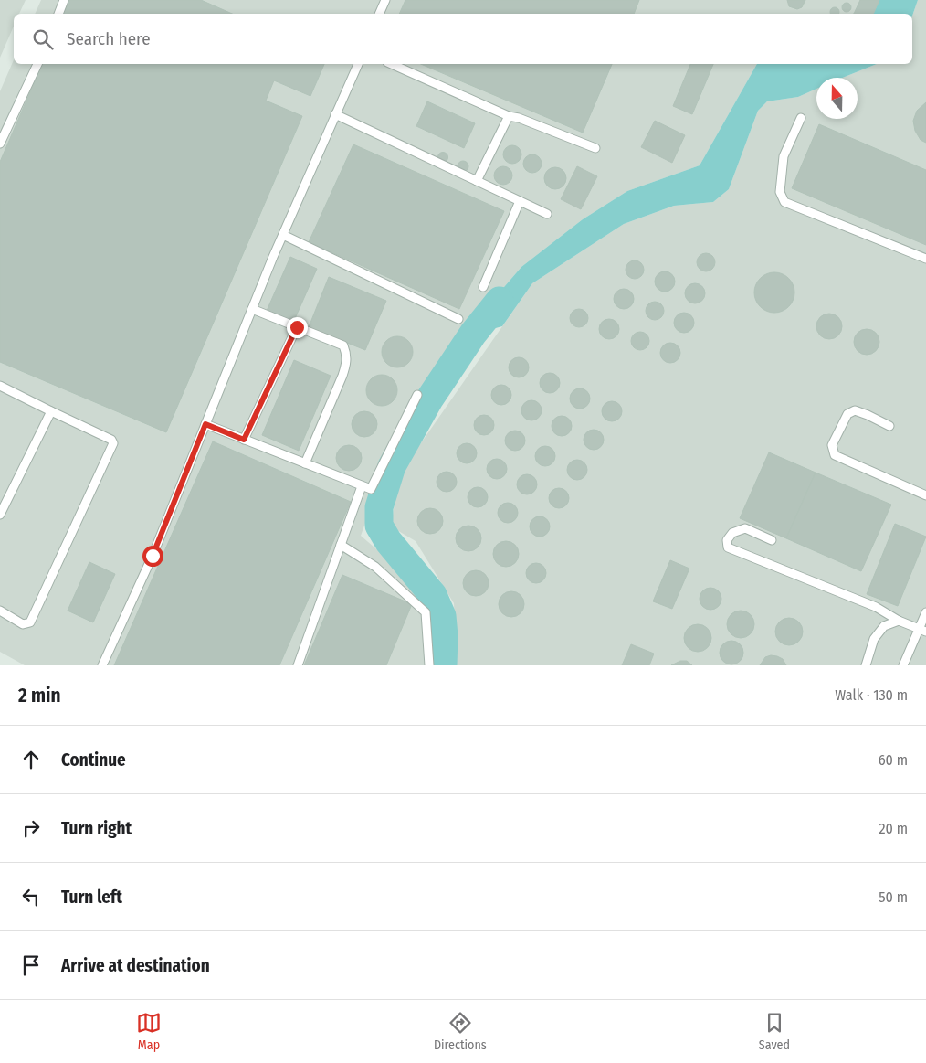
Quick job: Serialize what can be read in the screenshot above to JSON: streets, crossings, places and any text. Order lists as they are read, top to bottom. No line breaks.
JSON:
{"north":"top","page":{"search":"Search here","heading":["2 min","Walk · 130 m"],"list":[["Continue","60 m"],["Turn right","20 m"],["Turn left","50 m"],"Arrive at destination"],"nav":["Map","Directions","Saved"]}}
